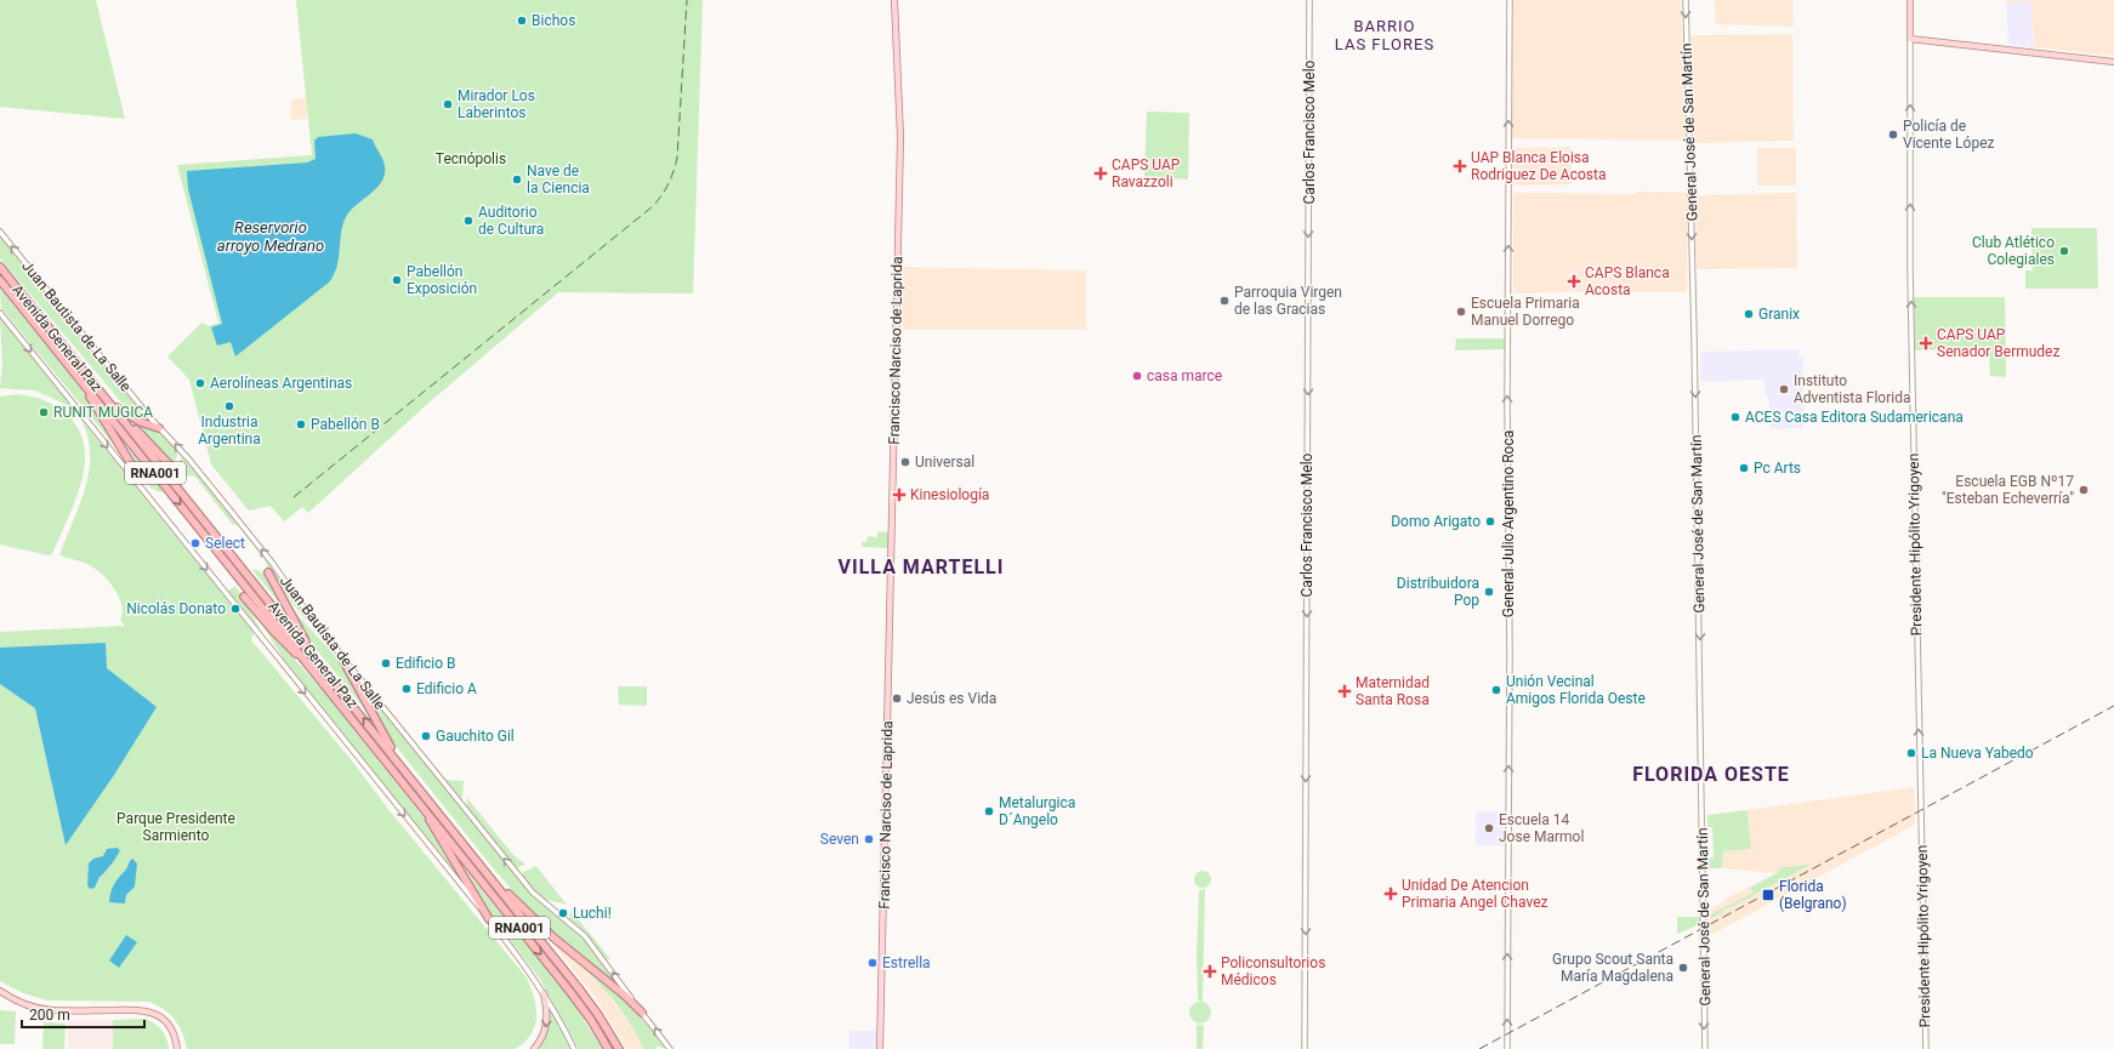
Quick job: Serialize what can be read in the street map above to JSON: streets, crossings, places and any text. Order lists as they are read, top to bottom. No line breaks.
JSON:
{"streets":{"highway":["Avenida General Paz","RNA001"],"main road":["Francisco Narciso de Laprida"],"street":["Carlos Francisco Melo","General José de San Martín","Juan Bautista de La Salle","General Julio Argentino Roca","Presidente Hipólito Yrigoyen"]},"one_way":["Carlos Francisco Melo","General José de San Martín","Juan Bautista de La Salle","General Julio Argentino Roca","Presidente Hipólito Yrigoyen"],"districts":["BARRIO LAS FLORES","VILLA MARTELLI","FLORIDA OESTE"],"water":["Reservorio arroyo Medrano"],"parks":["Tecnópolis","Parque Presidente Sarmiento"],"places":{"other":["Bichos","Mirador Los Laberintos","Policía de Vicente López","Nave de la Ciencia","Auditorio de Cultura","Club Atlético Colegiales","Pabellón Exposición","Parroquia Virgen de las Gracias","Escuela Primaria Manuel Dorrego","Granix","casa marce","Aerolíneas Argentinas","Instituto Adventista Florida","Industria Argentina","RUNIT MUGICA","ACES Casa Editora Sudamericana","Pabellón B","Universal","Pc Arts","Escuela EGB Nº17 \"Esteban Echeverría\"","Domo Arigato","Select","Distribuidora Pop","Nicolás Donato","Edificio B","Edificio A","Unión Vecinal Amigos Florida Oeste","Jesús es Vida","Gauchito Gil","La Nueva Yabedo","Metalurgica D´Angelo","Escuela 14 Jose Marmol","Seven","Luchi!","Estrella","Grupo Scout Santa María Magdalena"],"health":["UAP Blanca Eloisa Rodriguez De Acosta","CAPS UAP Ravazzoli","CAPS Blanca Acosta","CAPS UAP Senador Bermudez","Kinesiología","Maternidad Santa Rosa","Unidad De Atencion Primaria Angel Chavez","Policonsultorios Médicos"],"transit":["Florida (Belgrano)"]},"scale_bar":"200 m"}
